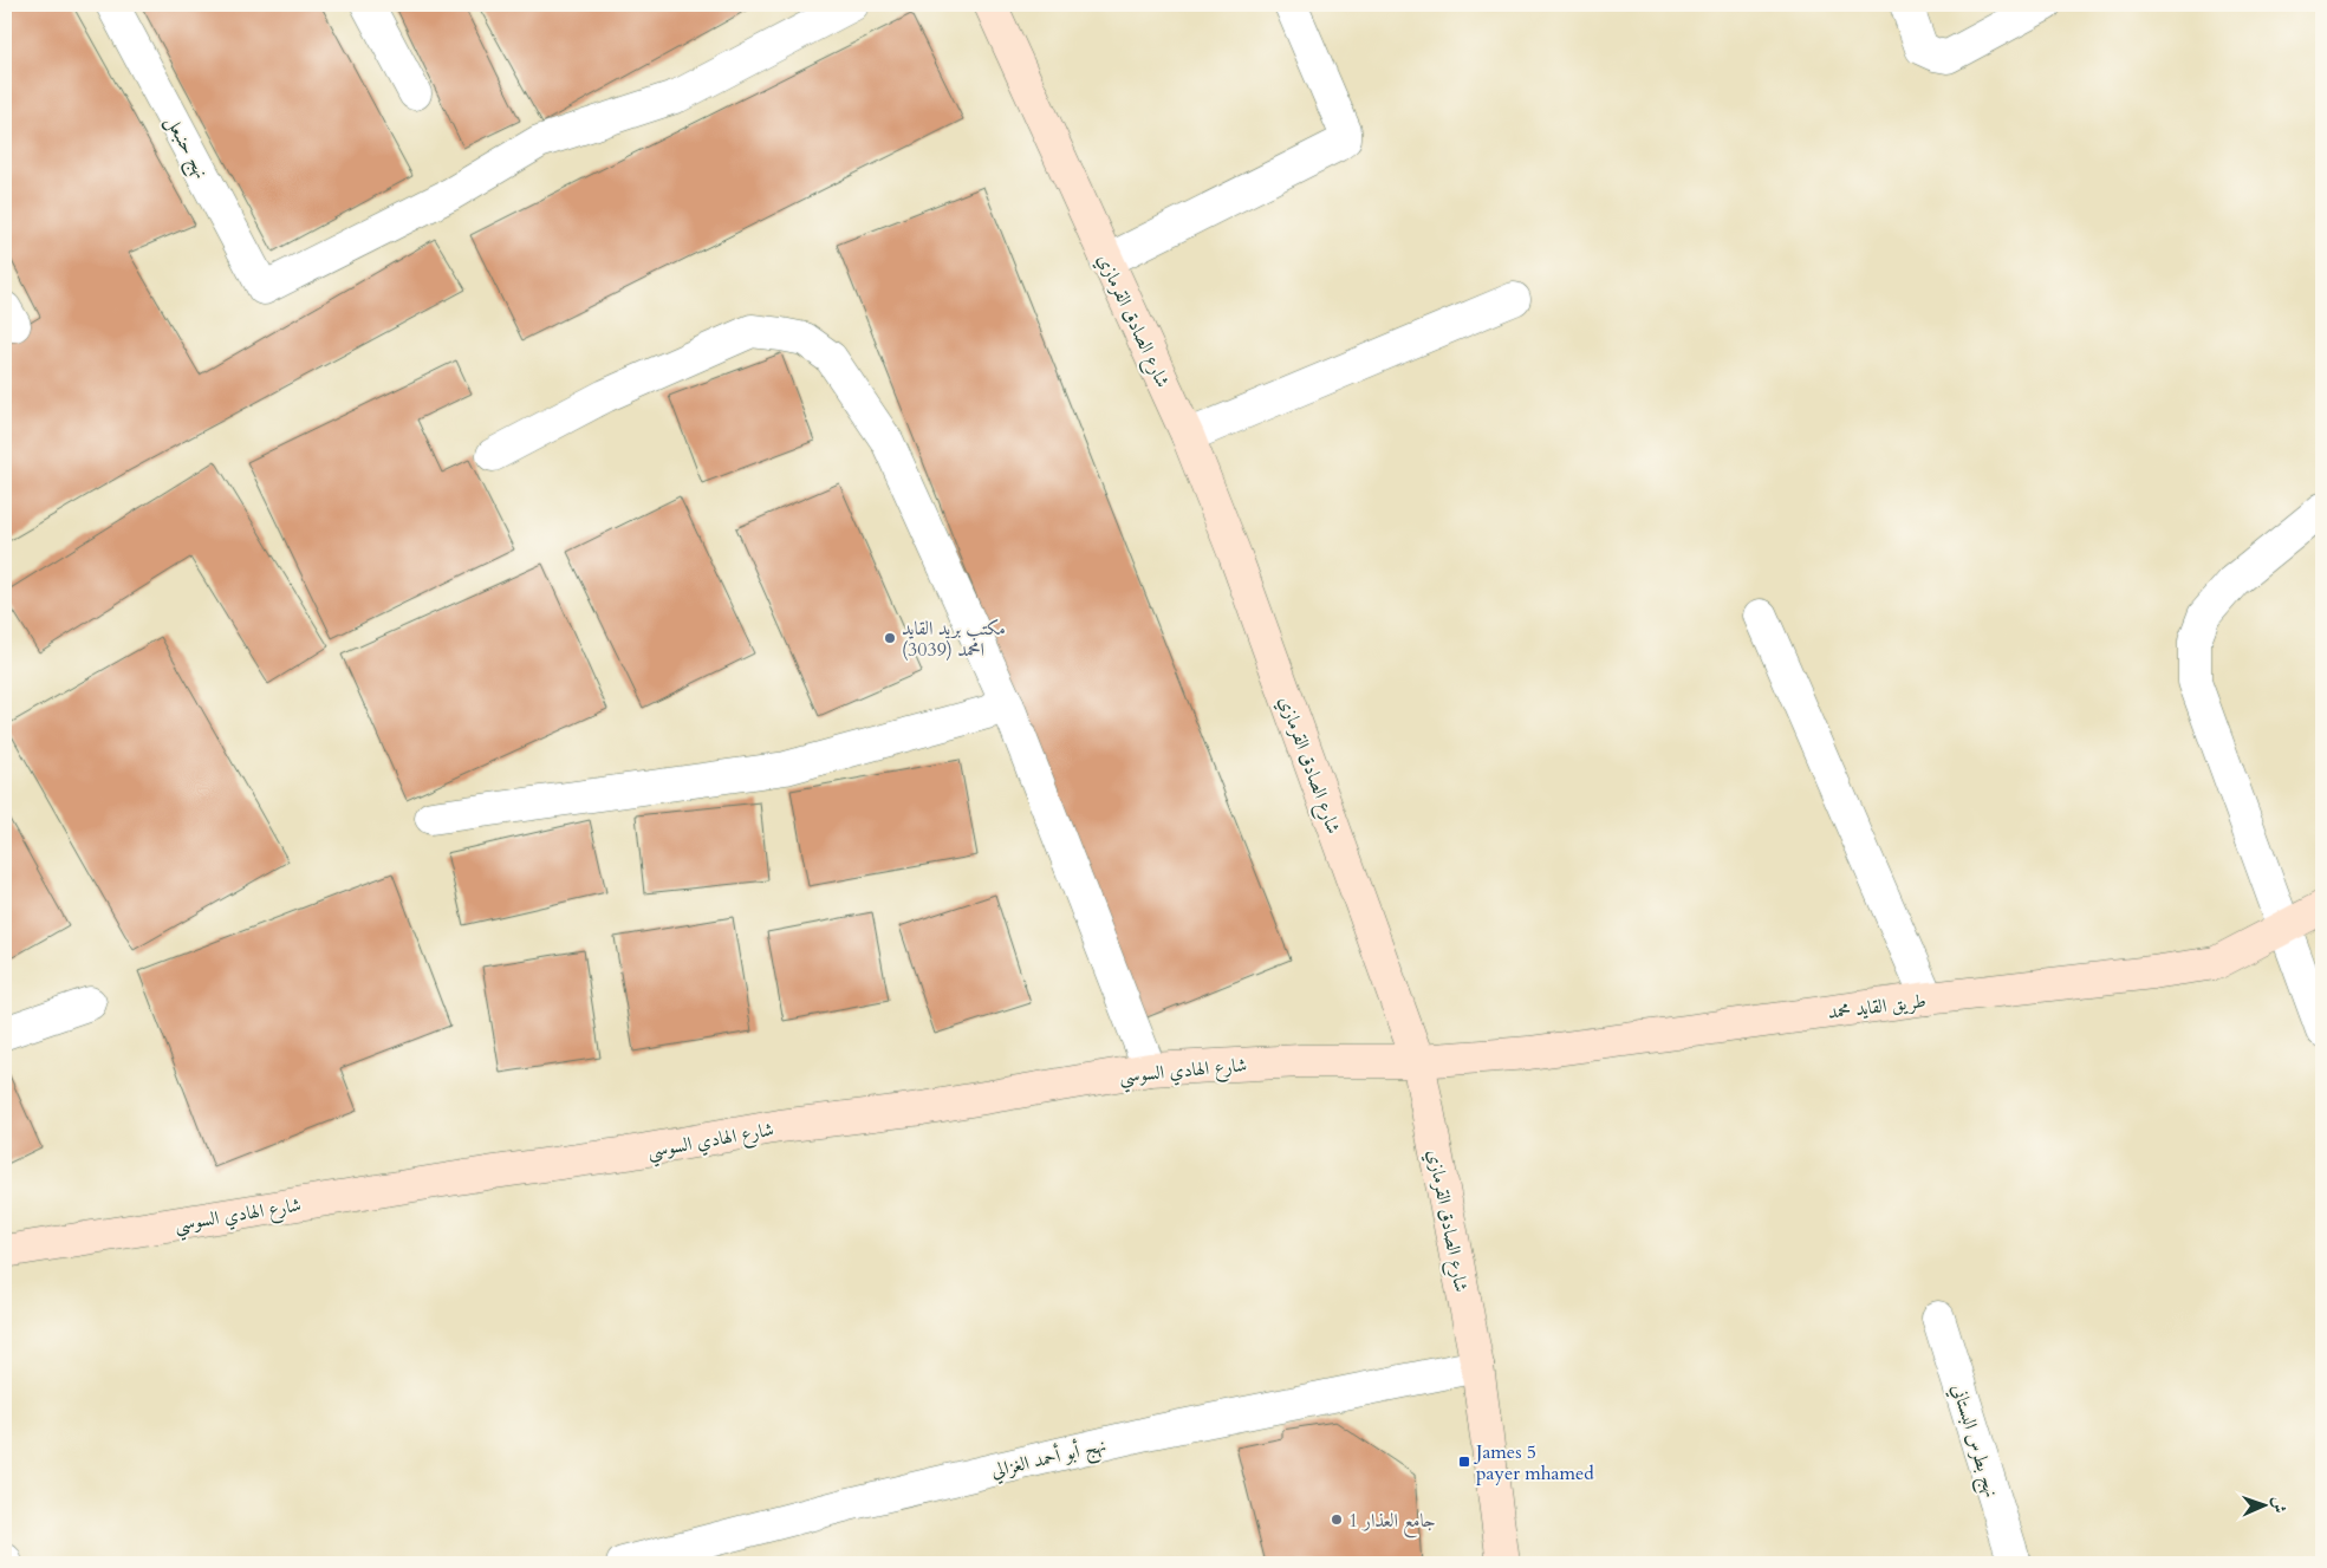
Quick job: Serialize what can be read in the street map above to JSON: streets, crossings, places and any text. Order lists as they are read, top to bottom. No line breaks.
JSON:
{"streets":{"main road":["شارع الصادق القرمازي","طريق القايد محمد","شارع الهادي السوسي"],"street":["نهج حنبعل","نهج بطرس البستاني","نهج أبو أحمد الغزالي"]},"crossings":[["شارع الصادق القرمازي","طريق القايد محمد"],["شارع الصادق القرمازي","شارع الهادي السوسي"],["شارع الصادق القرمازي","نهج أبو أحمد الغزالي"],["طريق القايد محمد","شارع الهادي السوسي"]],"places":{"other":["مكتب بريد القايد امحمد (3039)","جامع العذار 1"],"transit":["James 5 payer mhamed"]},"north":"right"}
